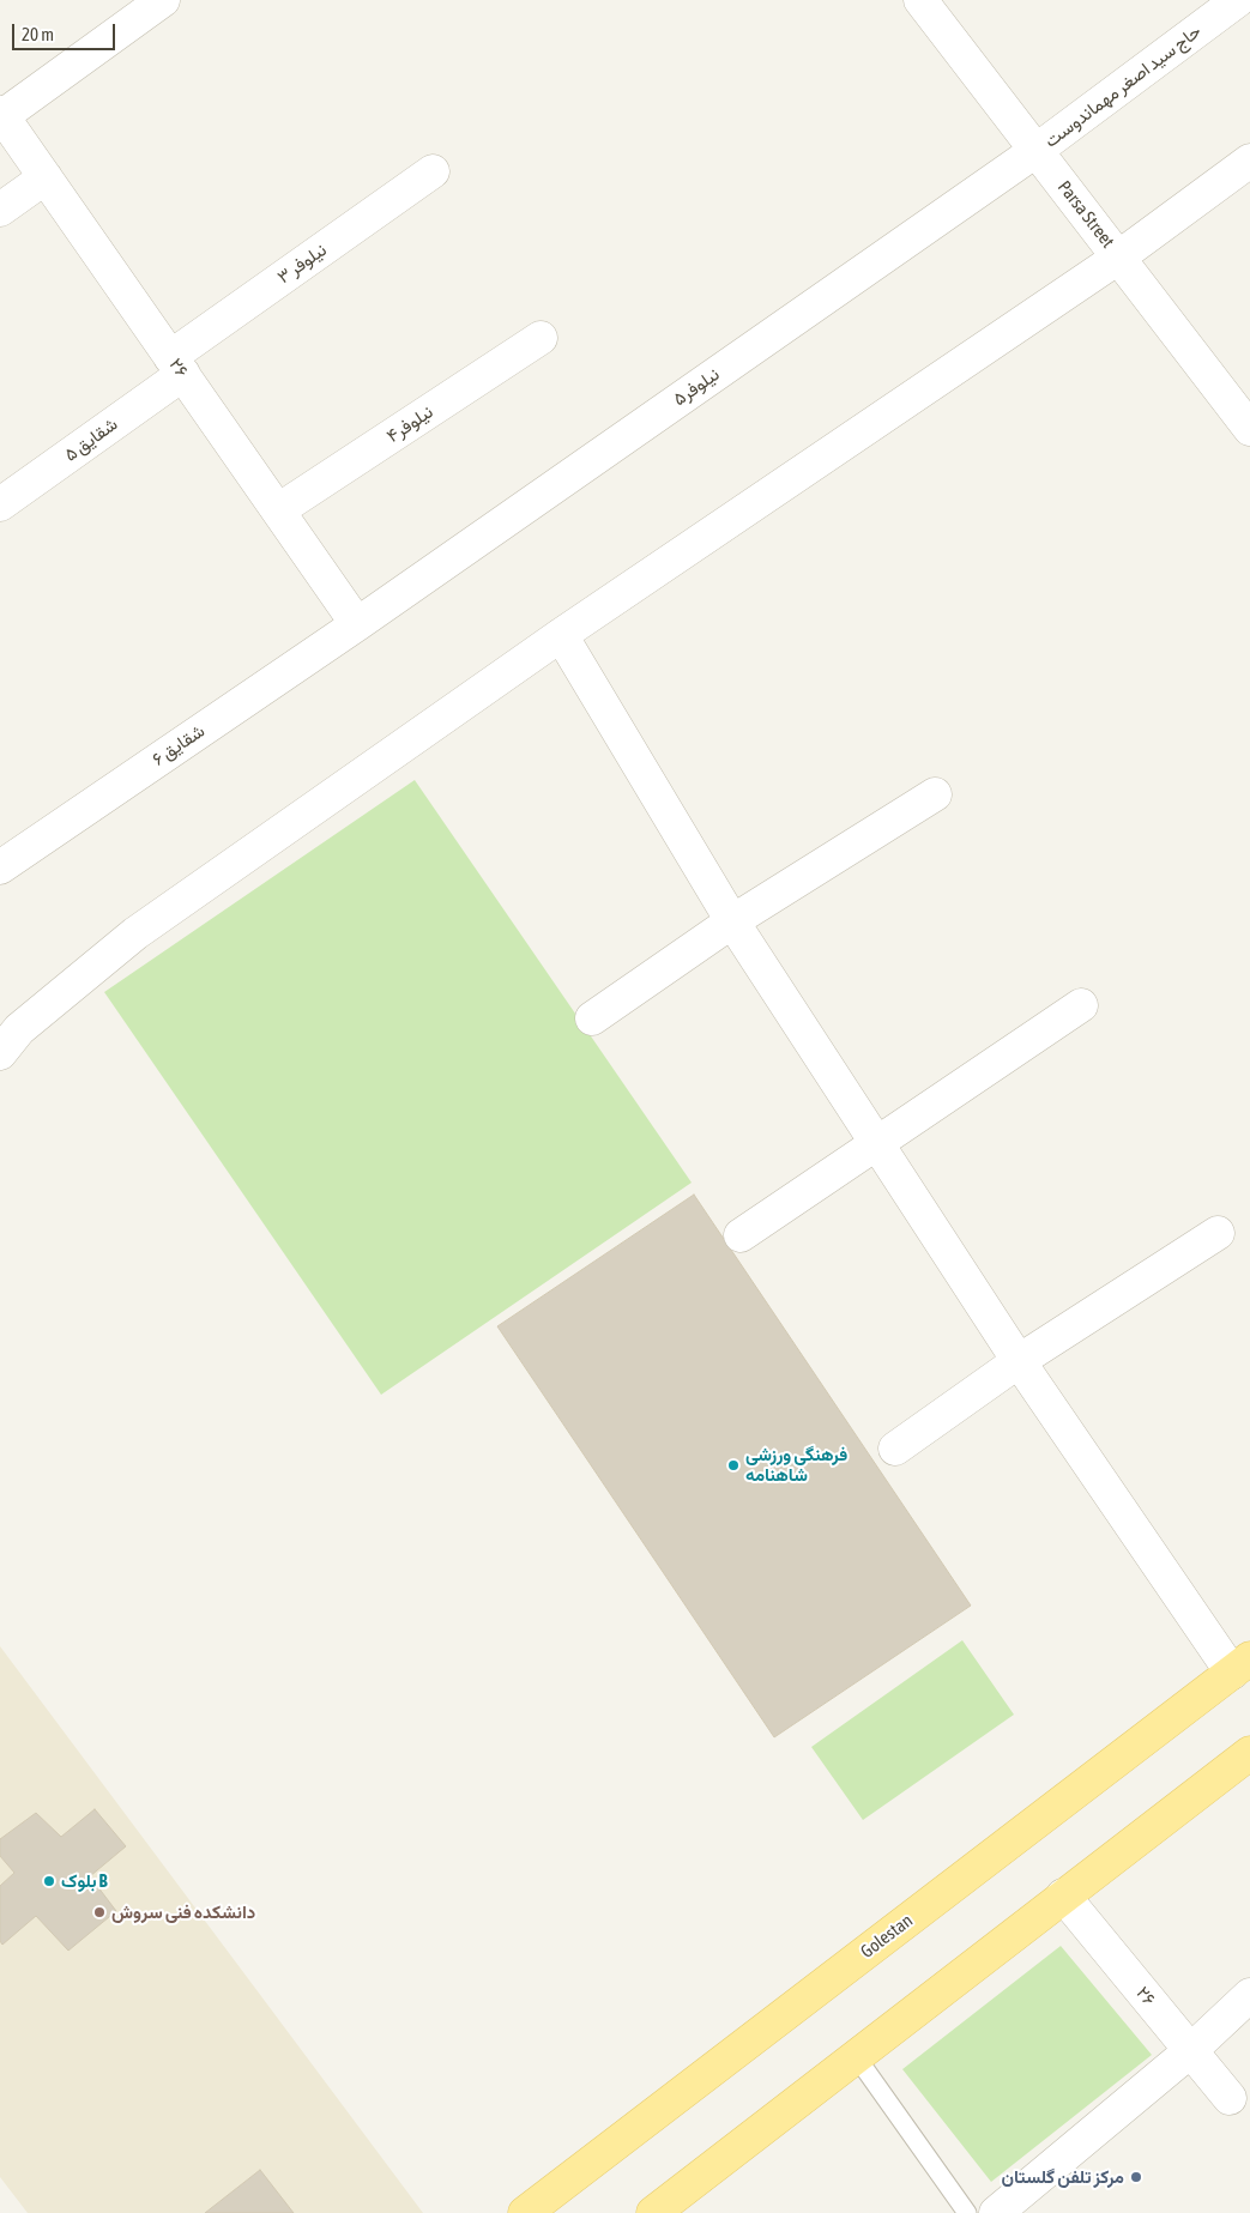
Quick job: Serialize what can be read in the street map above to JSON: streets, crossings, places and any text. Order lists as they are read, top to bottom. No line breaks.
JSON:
{"streets":{"main road":["Golestan"],"street":["حاج سید اصغر مهماندوست","Parsa Street","نیلوفر ۳","۲۶","نیلوفر۵","نیلوفر۴","شقایق ۵","شقایق ۶"]},"crossings":[["حاج سید اصغر مهماندوست","Parsa Street"],["حاج سید اصغر مهماندوست","نیلوفر۵"],["Parsa Street","نیلوفر۵"],["نیلوفر ۳","۲۶"],["نیلوفر ۳","شقایق ۵"],["۲۶","نیلوفر۵"],["۲۶","نیلوفر۴"],["۲۶","شقایق ۵"],["۲۶","شقایق ۶"],["نیلوفر۵","شقایق ۶"]],"places":["فرهنگی ورزشی شاهنامه","بلوک B","دانشکده فنی سروش","مرکز تلفن گلستان"],"scale_bar":"20 m"}
